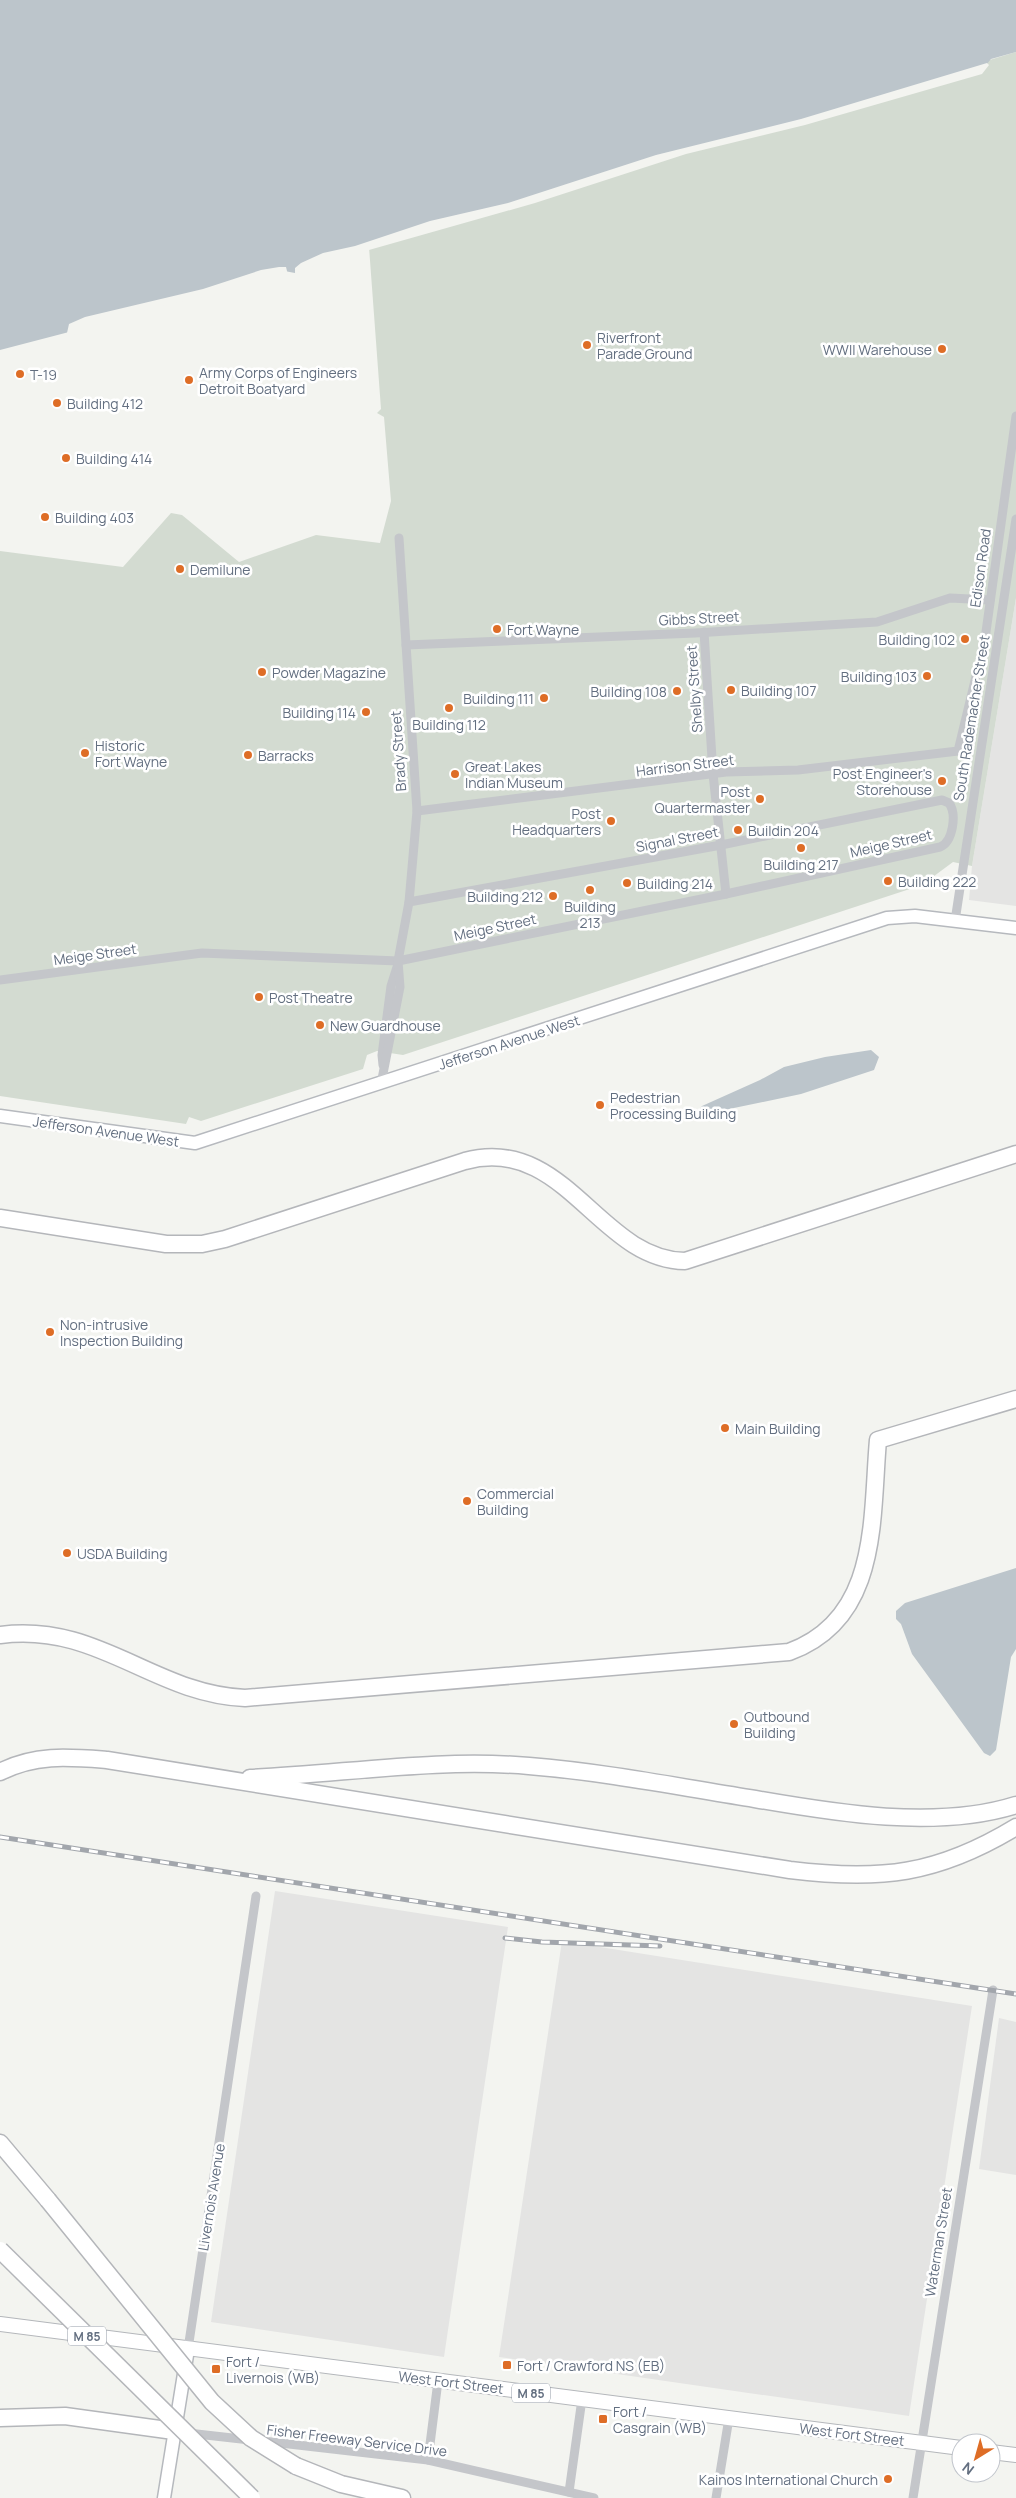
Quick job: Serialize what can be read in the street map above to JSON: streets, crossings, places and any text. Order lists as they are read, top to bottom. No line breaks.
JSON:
{"streets":{"main road":["Jefferson Avenue West","Livernois Avenue","M 85","West Fort Street"],"street":["Edison Road","Gibbs Street","Shelby Street","South Rademacher Street","Brady Street","Harrison Street","Signal Street","Meige Street","Waterman Street","Fisher Freeway Service Drive"]},"crossings":[["Edison Road","Gibbs Street"],["Edison Road","Harrison Street"],["Gibbs Street","Shelby Street"],["Gibbs Street","Brady Street"],["Shelby Street","Harrison Street"],["Shelby Street","Signal Street"],["Shelby Street","Meige Street"],["South Rademacher Street","Jefferson Avenue West"],["Brady Street","Harrison Street"],["Brady Street","Signal Street"],["Brady Street","Meige Street"],["Brady Street","Jefferson Avenue West"],["Signal Street","Meige Street"],["Livernois Avenue","West Fort Street"],["Livernois Avenue","Fisher Freeway Service Drive"],["Waterman Street","West Fort Street"]],"places":{"other":["Riverfront Parade Ground","WWII Warehouse","T-19","Army Corps of Engineers Detroit Boatyard","Building 412","Building 414","Building 403","Demilune","Fort Wayne","Building 102","Powder Magazine","Building 103","Building 107","Building 108","Building 111","Building 112","Building 114","Historic Fort Wayne","Barracks","Great Lakes Indian Museum","Post Engineer's Storehouse","Post Quartermaster","Post Headquarters","Buildin 204","Building 217","Building 222","Building 214","Building 213","Building 212","Post Theatre","New Guardhouse","Pedestrian Processing Building","Non-intrusive Inspection Building","Main Building","Commercial Building","USDA Building","Outbound Building","Kainos International Church"],"transit":["Fort / Crawford NS (EB)","Fort / Livernois (WB)","Fort / Casgrain (WB)"]},"north":"bottom left"}
